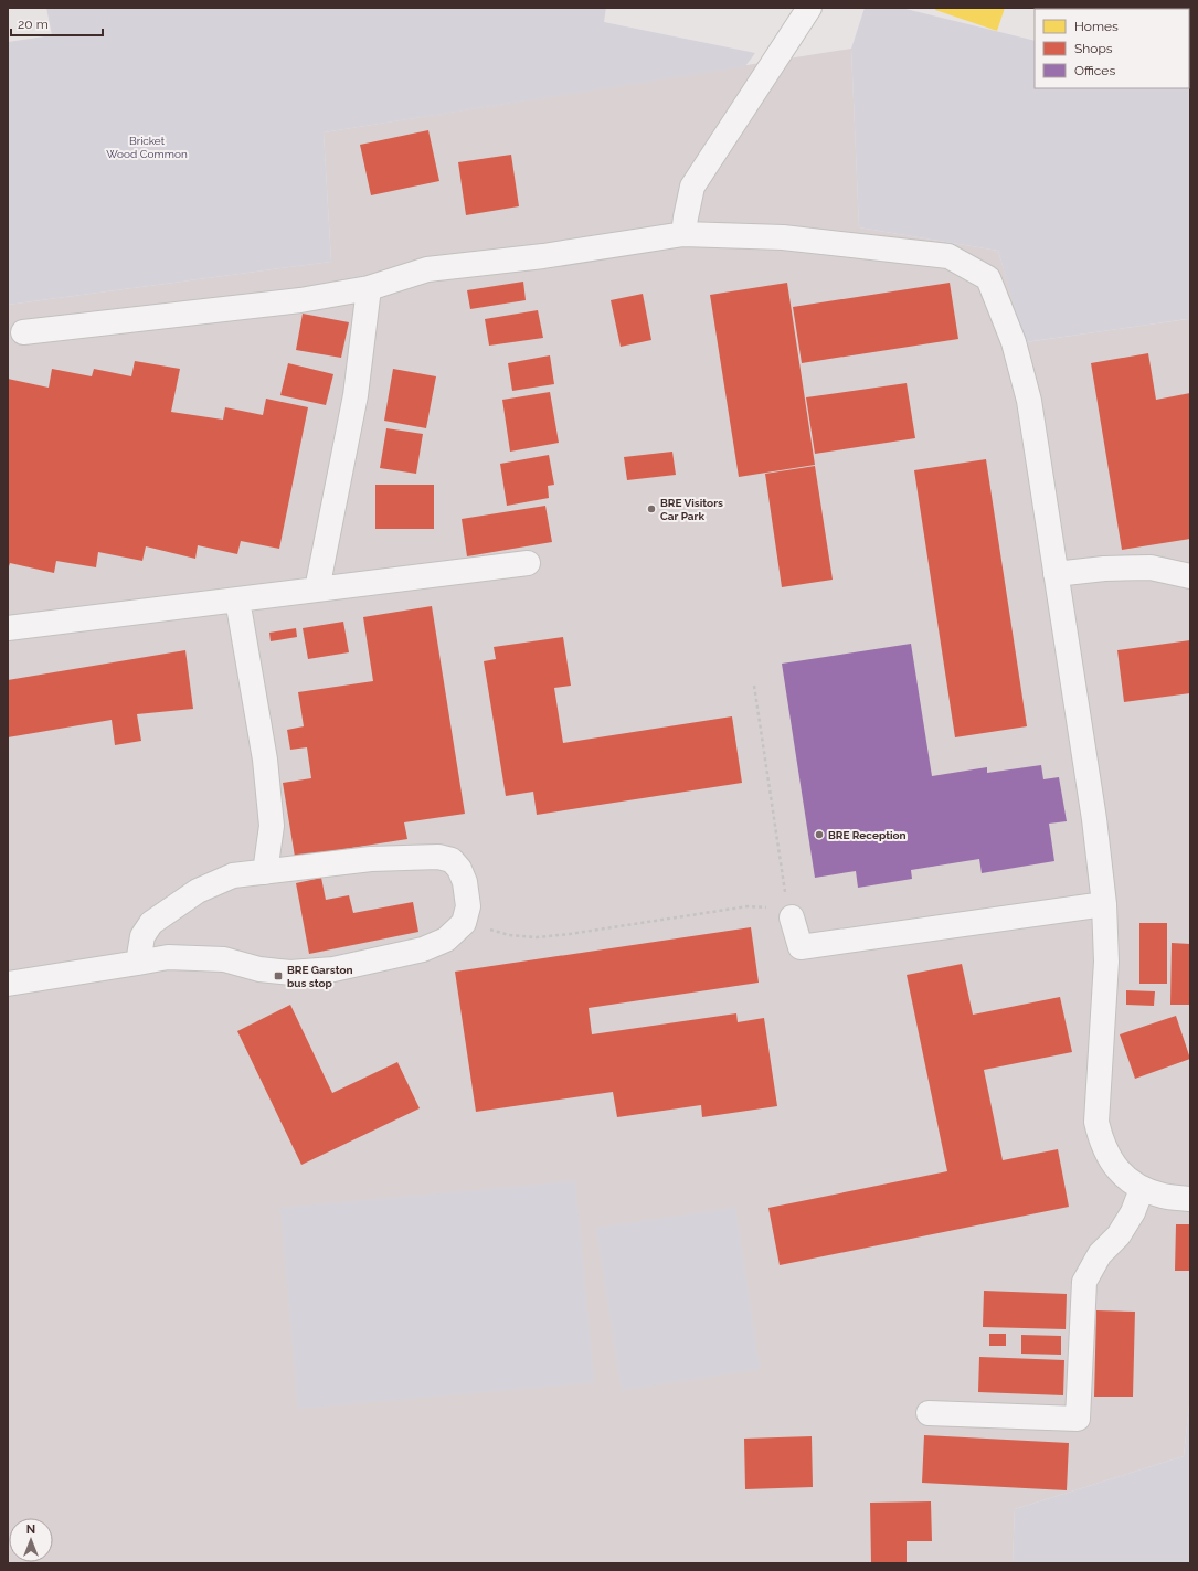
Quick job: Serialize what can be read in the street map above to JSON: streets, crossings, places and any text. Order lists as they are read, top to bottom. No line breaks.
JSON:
{"parks":["Bricket Wood Common"],"places":{"other":["BRE Visitors Car Park","BRE Reception"],"transit":["BRE Garston bus stop"]},"legend":["Homes","Shops","Offices"],"scale_bar":"20 m","north":"top"}
